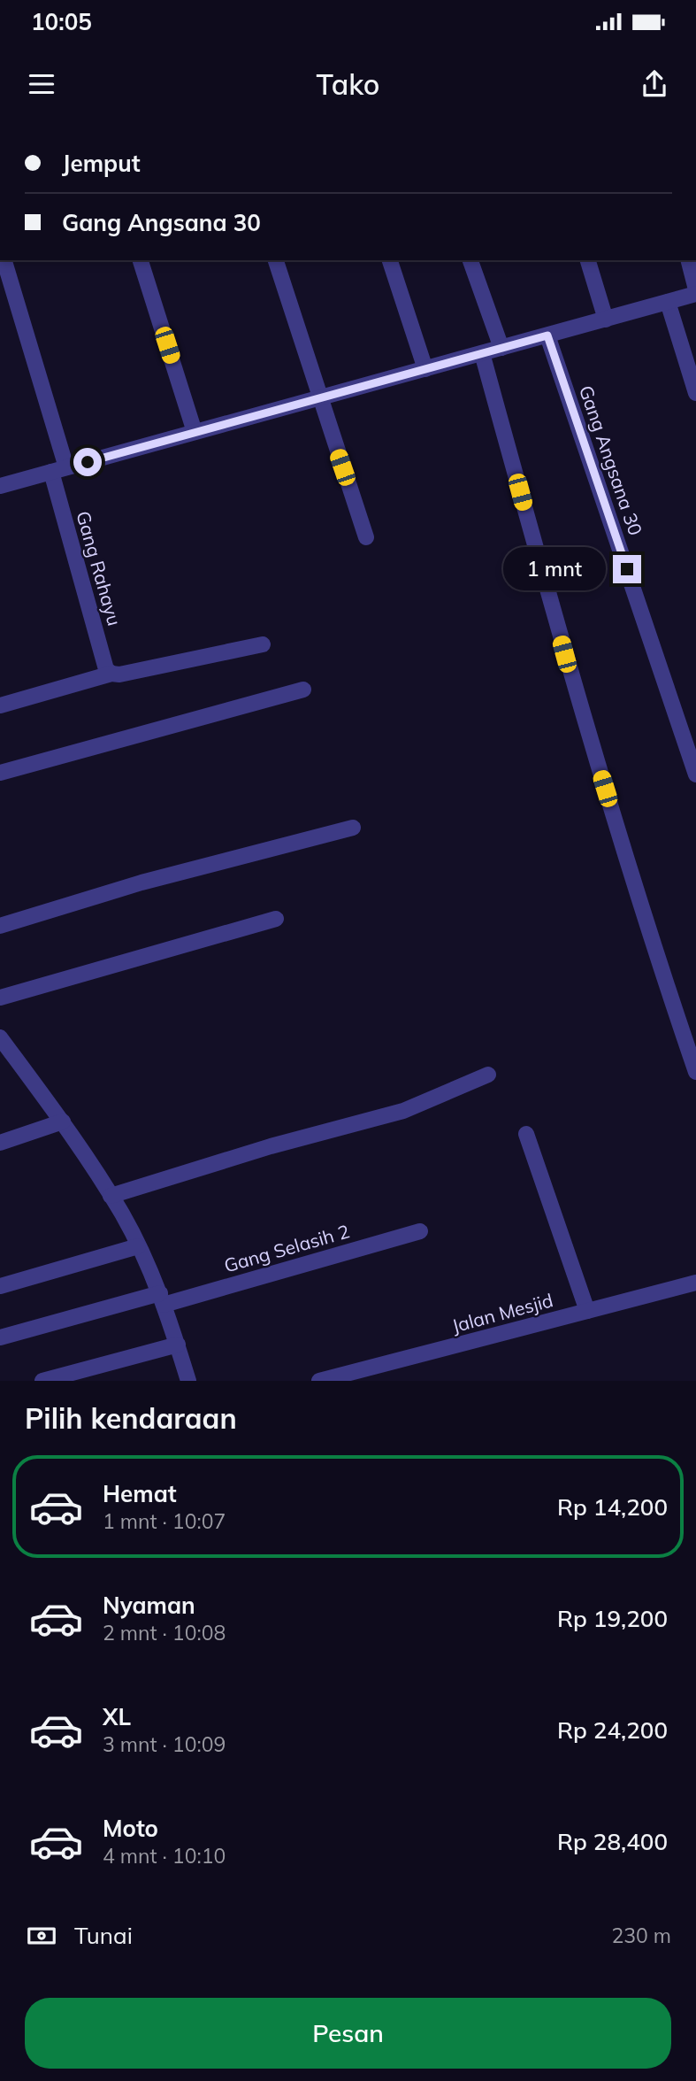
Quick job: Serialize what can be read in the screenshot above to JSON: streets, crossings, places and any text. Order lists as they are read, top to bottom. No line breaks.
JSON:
{"streets":{"street":["Gang Angsana 30","Gang Rahayu","Gang Selasih 2","Jalan Mesjid"]},"page":{"status":"10:05","header":"Tako","banner":["Jemput","Gang Angsana 30"],"bubble":"1 mnt","heading":"Pilih kendaraan","list":[{"name":"Hemat","note":"1 mnt · 10:07","value":"Rp 14,200"},{"name":"Nyaman","note":"2 mnt · 10:08","value":"Rp 19,200"},{"name":"XL","note":"3 mnt · 10:09","value":"Rp 24,200"},{"name":"Moto","note":"4 mnt · 10:10","value":"Rp 28,400"}],"pay":["Tunai","230 m"],"buttons":"Pesan"}}
